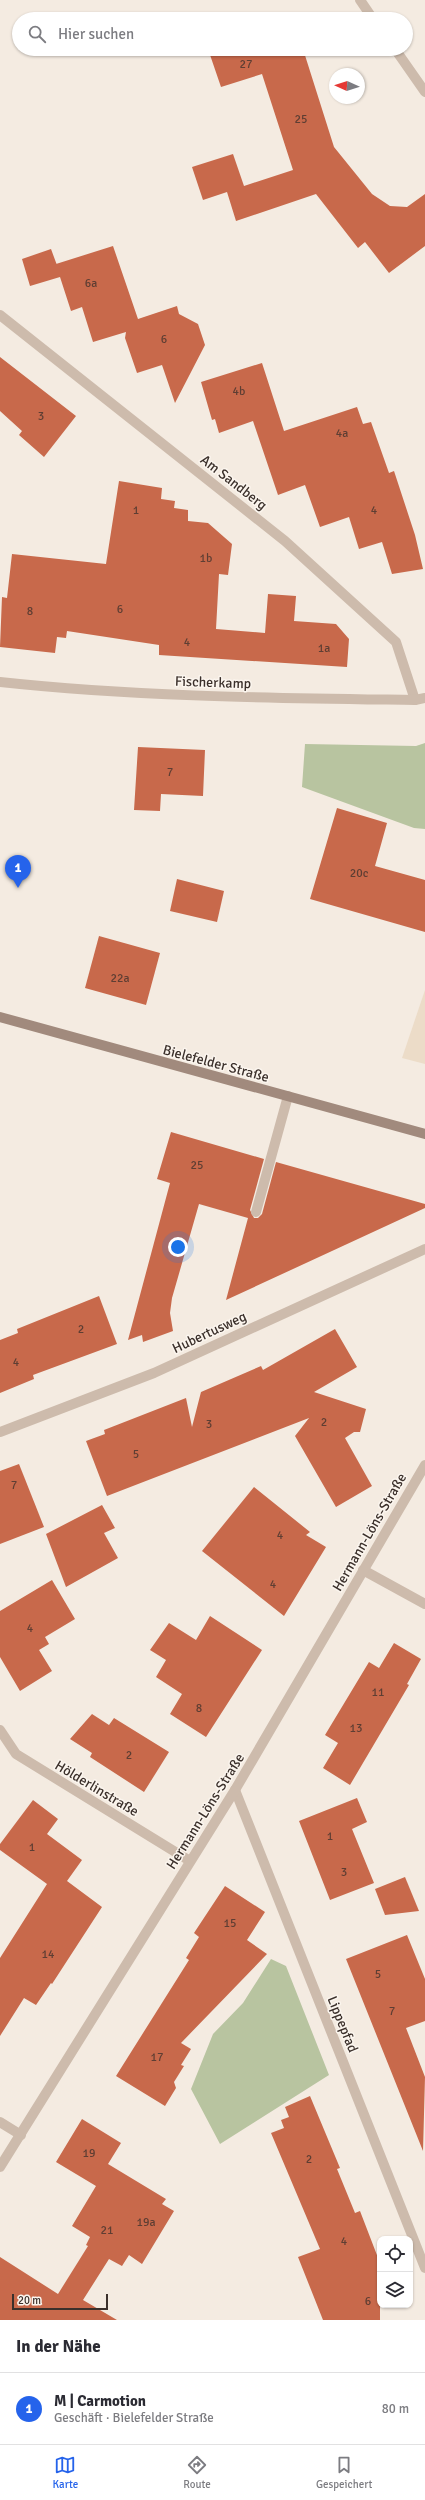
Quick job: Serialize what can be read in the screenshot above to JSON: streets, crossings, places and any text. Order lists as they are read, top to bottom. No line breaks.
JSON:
{"streets":{"main road":["Bielefelder Straße"],"street":["Am Sandberg","Fischerkamp","Hubertusweg","Hermann-Löns-Straße","Hölderlinstraße","Lippepfad"]},"crossings":[["Am Sandberg","Fischerkamp"],["Hermann-Löns-Straße","Hölderlinstraße"],["Hermann-Löns-Straße","Lippepfad"]],"house_numbers":["27","25","6a","6","4b","3","4a","1","4","1b","6","8","4","1a","7","20c","22a","25","2","4","2","3","5","7","4","4","4","11","8","13","2","1","1","3","15","14","5","7","17","19","2","19a","21","4","6"],"scale_bar":"20 m","north":"left","page":{"search":"Hier suchen","pins":"1","scale":"20 m","heading":"In der Nähe","list":[{"mark":"1","name":"M | Carmotion","note":"Geschäft · Bielefelder Straße","value":"80 m"}],"nav":["Karte","Route","Gespeichert"]}}
